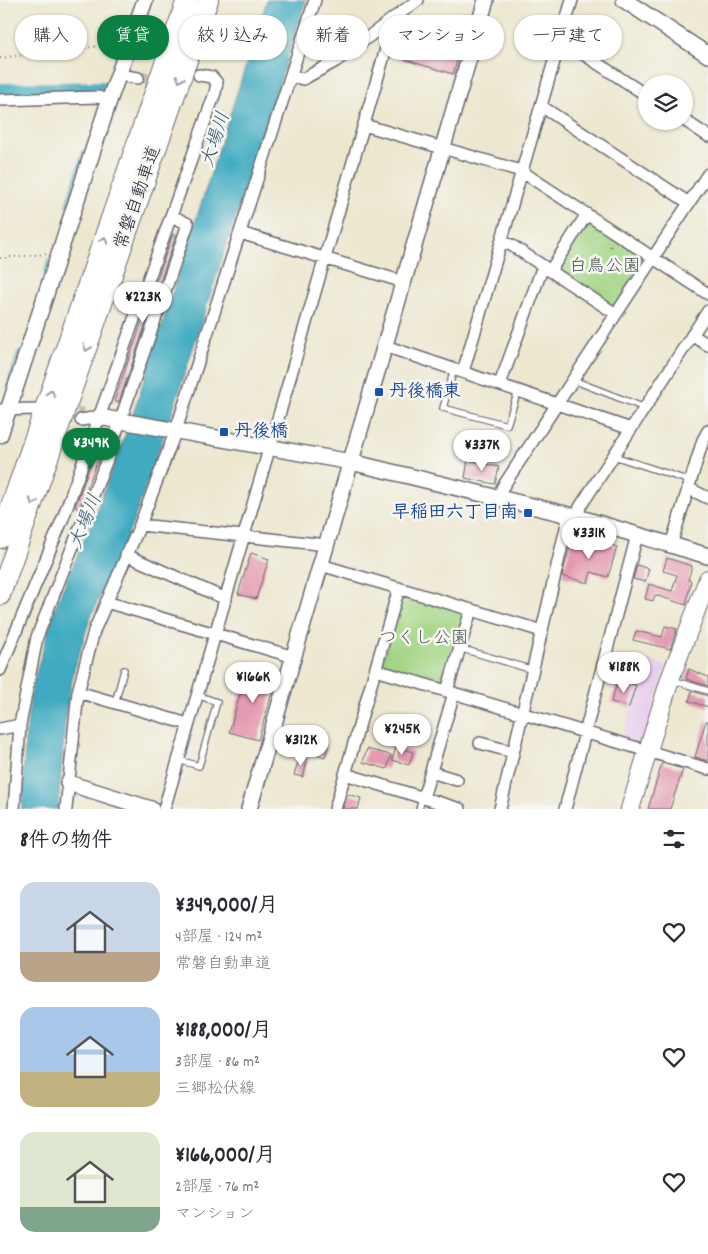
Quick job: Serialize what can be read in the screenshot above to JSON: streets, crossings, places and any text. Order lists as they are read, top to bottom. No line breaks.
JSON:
{"streets":{"highway":["常磐自動車道"]},"water":["大場川"],"parks":["白鳥公園","つくし公園"],"places":{"transit":["丹後橋東","丹後橋","早稲田六丁目南"]},"page":{"chip":["購入","賃貸","絞り込み","新着","マンション","一戸建て"],"price":["¥223K","¥349K","¥337K","¥331K","¥188K","¥166K","¥245K","¥312K"],"heading":"8件の物件","list":[{"name":"¥349,000/月","note":"4部屋 · 124 m² · 常磐自動車道"},{"name":"¥188,000/月","note":"3部屋 · 86 m² · 三郷松伏線"},{"name":"¥166,000/月","note":"2部屋 · 76 m² · マンション"}]}}
